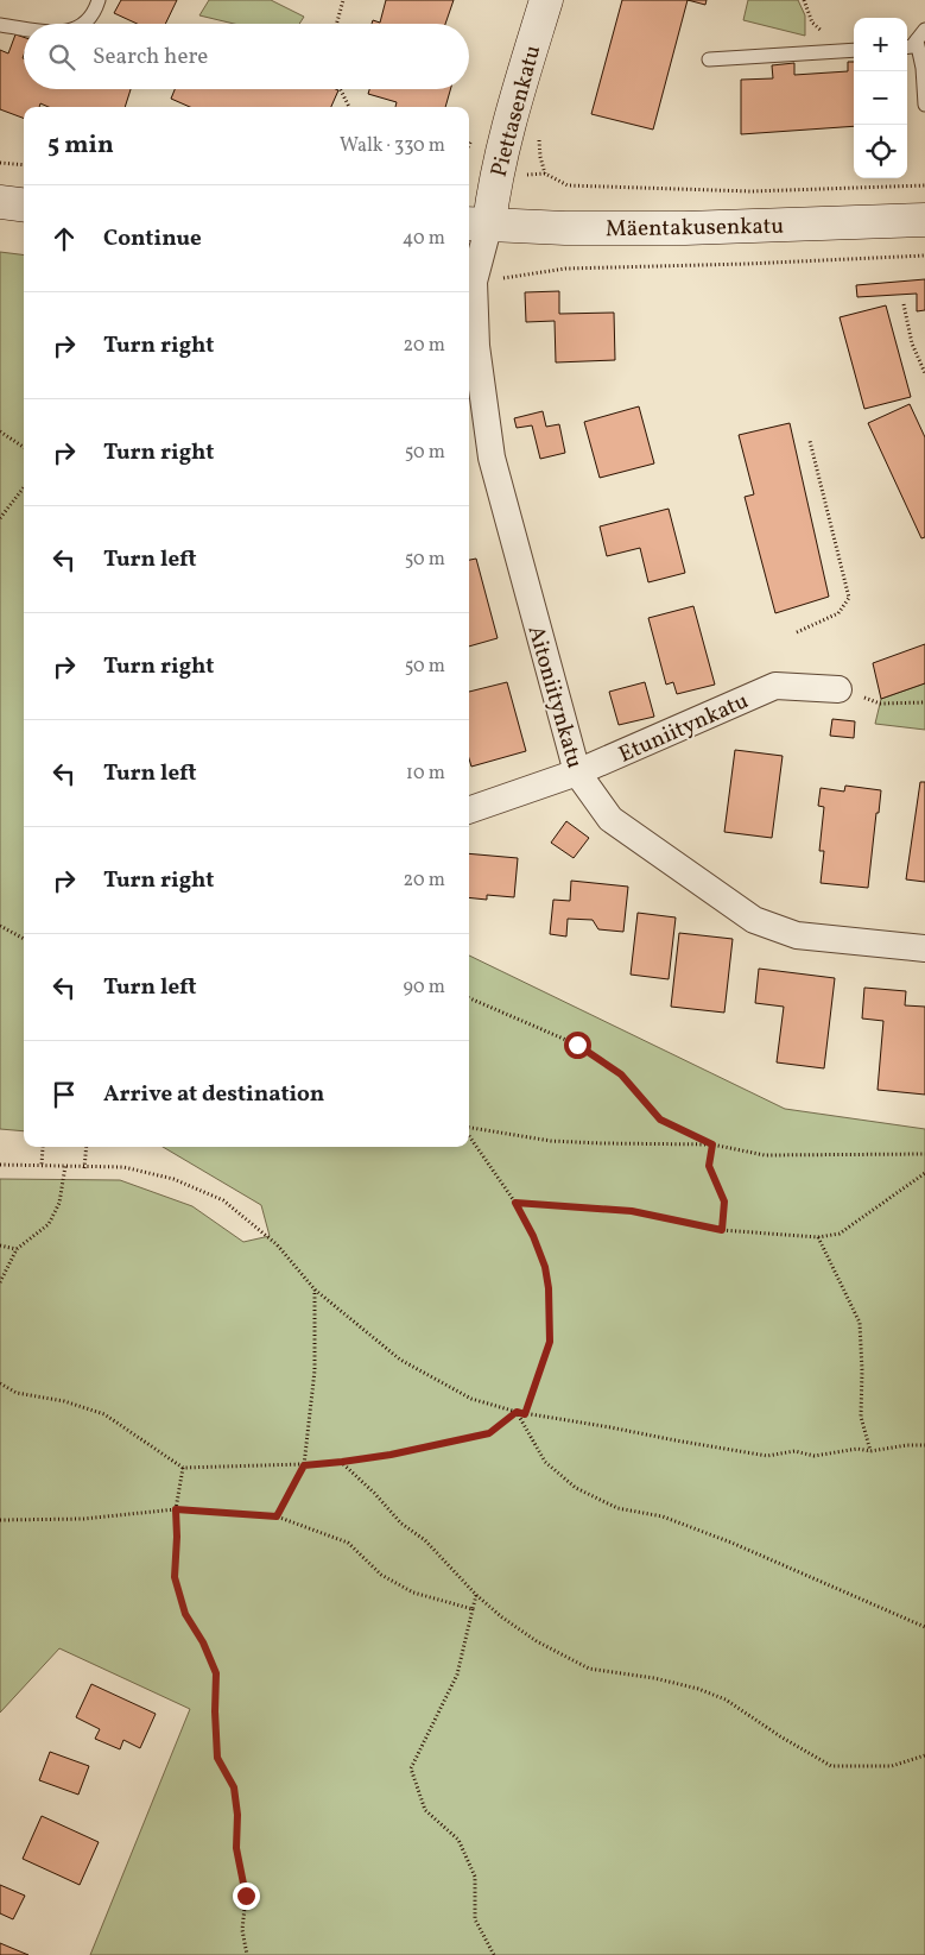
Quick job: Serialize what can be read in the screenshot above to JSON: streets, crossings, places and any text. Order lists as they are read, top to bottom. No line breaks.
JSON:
{"streets":{"main road":["Piettasenkatu","Mäentakusenkatu"],"street":["Aitoniitynkatu","Etuniitynkatu"]},"crossings":[["Piettasenkatu","Mäentakusenkatu"],["Piettasenkatu","Aitoniitynkatu"],["Mäentakusenkatu","Aitoniitynkatu"],["Aitoniitynkatu","Etuniitynkatu"]],"page":{"map_buttons":["+","−"],"search":"Search here","heading":["5 min","Walk · 330 m"],"list":[["Continue","40 m"],["Turn right","20 m"],["Turn right","50 m"],["Turn left","50 m"],["Turn right","50 m"],["Turn left","10 m"],["Turn right","20 m"],["Turn left","90 m"],"Arrive at destination"]}}
